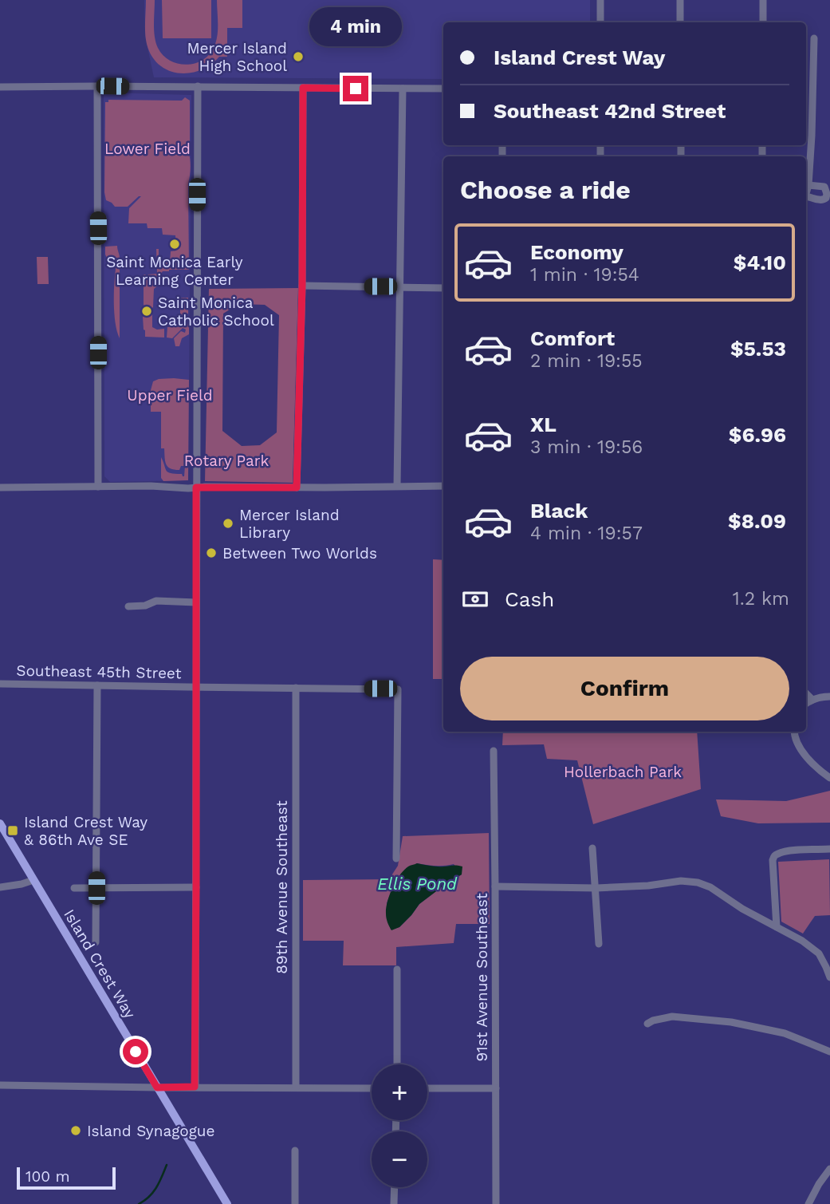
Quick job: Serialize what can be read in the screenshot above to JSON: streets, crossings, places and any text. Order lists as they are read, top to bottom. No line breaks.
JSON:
{"streets":{"main road":["Island Crest Way"],"street":["Southeast 45th Street","89th Avenue Southeast","91st Avenue Southeast"]},"crossings":[["Southeast 45th Street","89th Avenue Southeast"]],"water":["Ellis Pond"],"parks":["Lower Field","Upper Field","Rotary Park","Hollerbach Park"],"places":{"other":["Mercer Island High School","Saint Monica Early Learning Center","Saint Monica Catholic School","Mercer Island Library","Between Two Worlds","Island Synagogue"],"transit":["Island Crest Way & 86th Ave SE"]},"scale_bar":"100 m","page":{"bubble":"4 min","banner":["Island Crest Way","Southeast 42nd Street"],"heading":"Choose a ride","list":[{"name":"Economy","note":"1 min · 19:54","value":"$4.10"},{"name":"Comfort","note":"2 min · 19:55","value":"$5.53"},{"name":"XL","note":"3 min · 19:56","value":"$6.96"},{"name":"Black","note":"4 min · 19:57","value":"$8.09"}],"pay":["Cash","1.2 km"],"buttons":"Confirm","map_buttons":["+","−"],"scale":"100 m"}}
